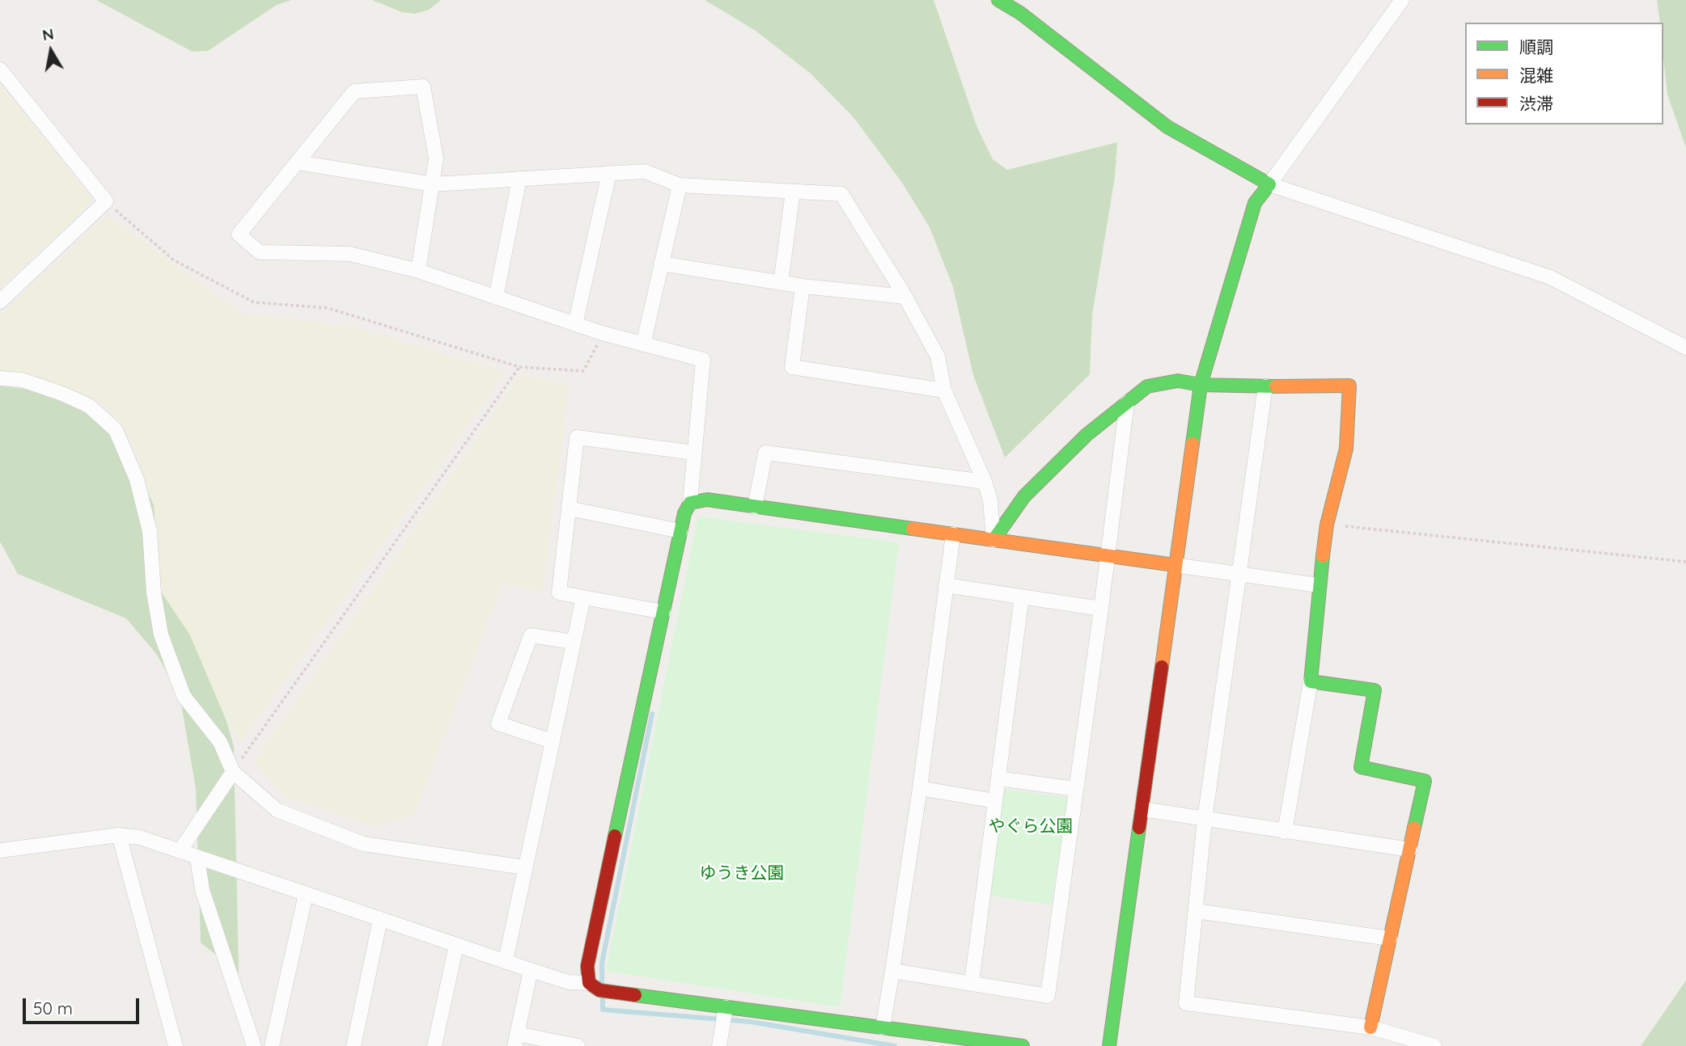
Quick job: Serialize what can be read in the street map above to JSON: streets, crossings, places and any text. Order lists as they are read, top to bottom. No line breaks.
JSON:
{"parks":["やぐら公園","ゆうき公園"],"legend":["順調","混雑","渋滞"],"scale_bar":"50 m","north":"top"}
